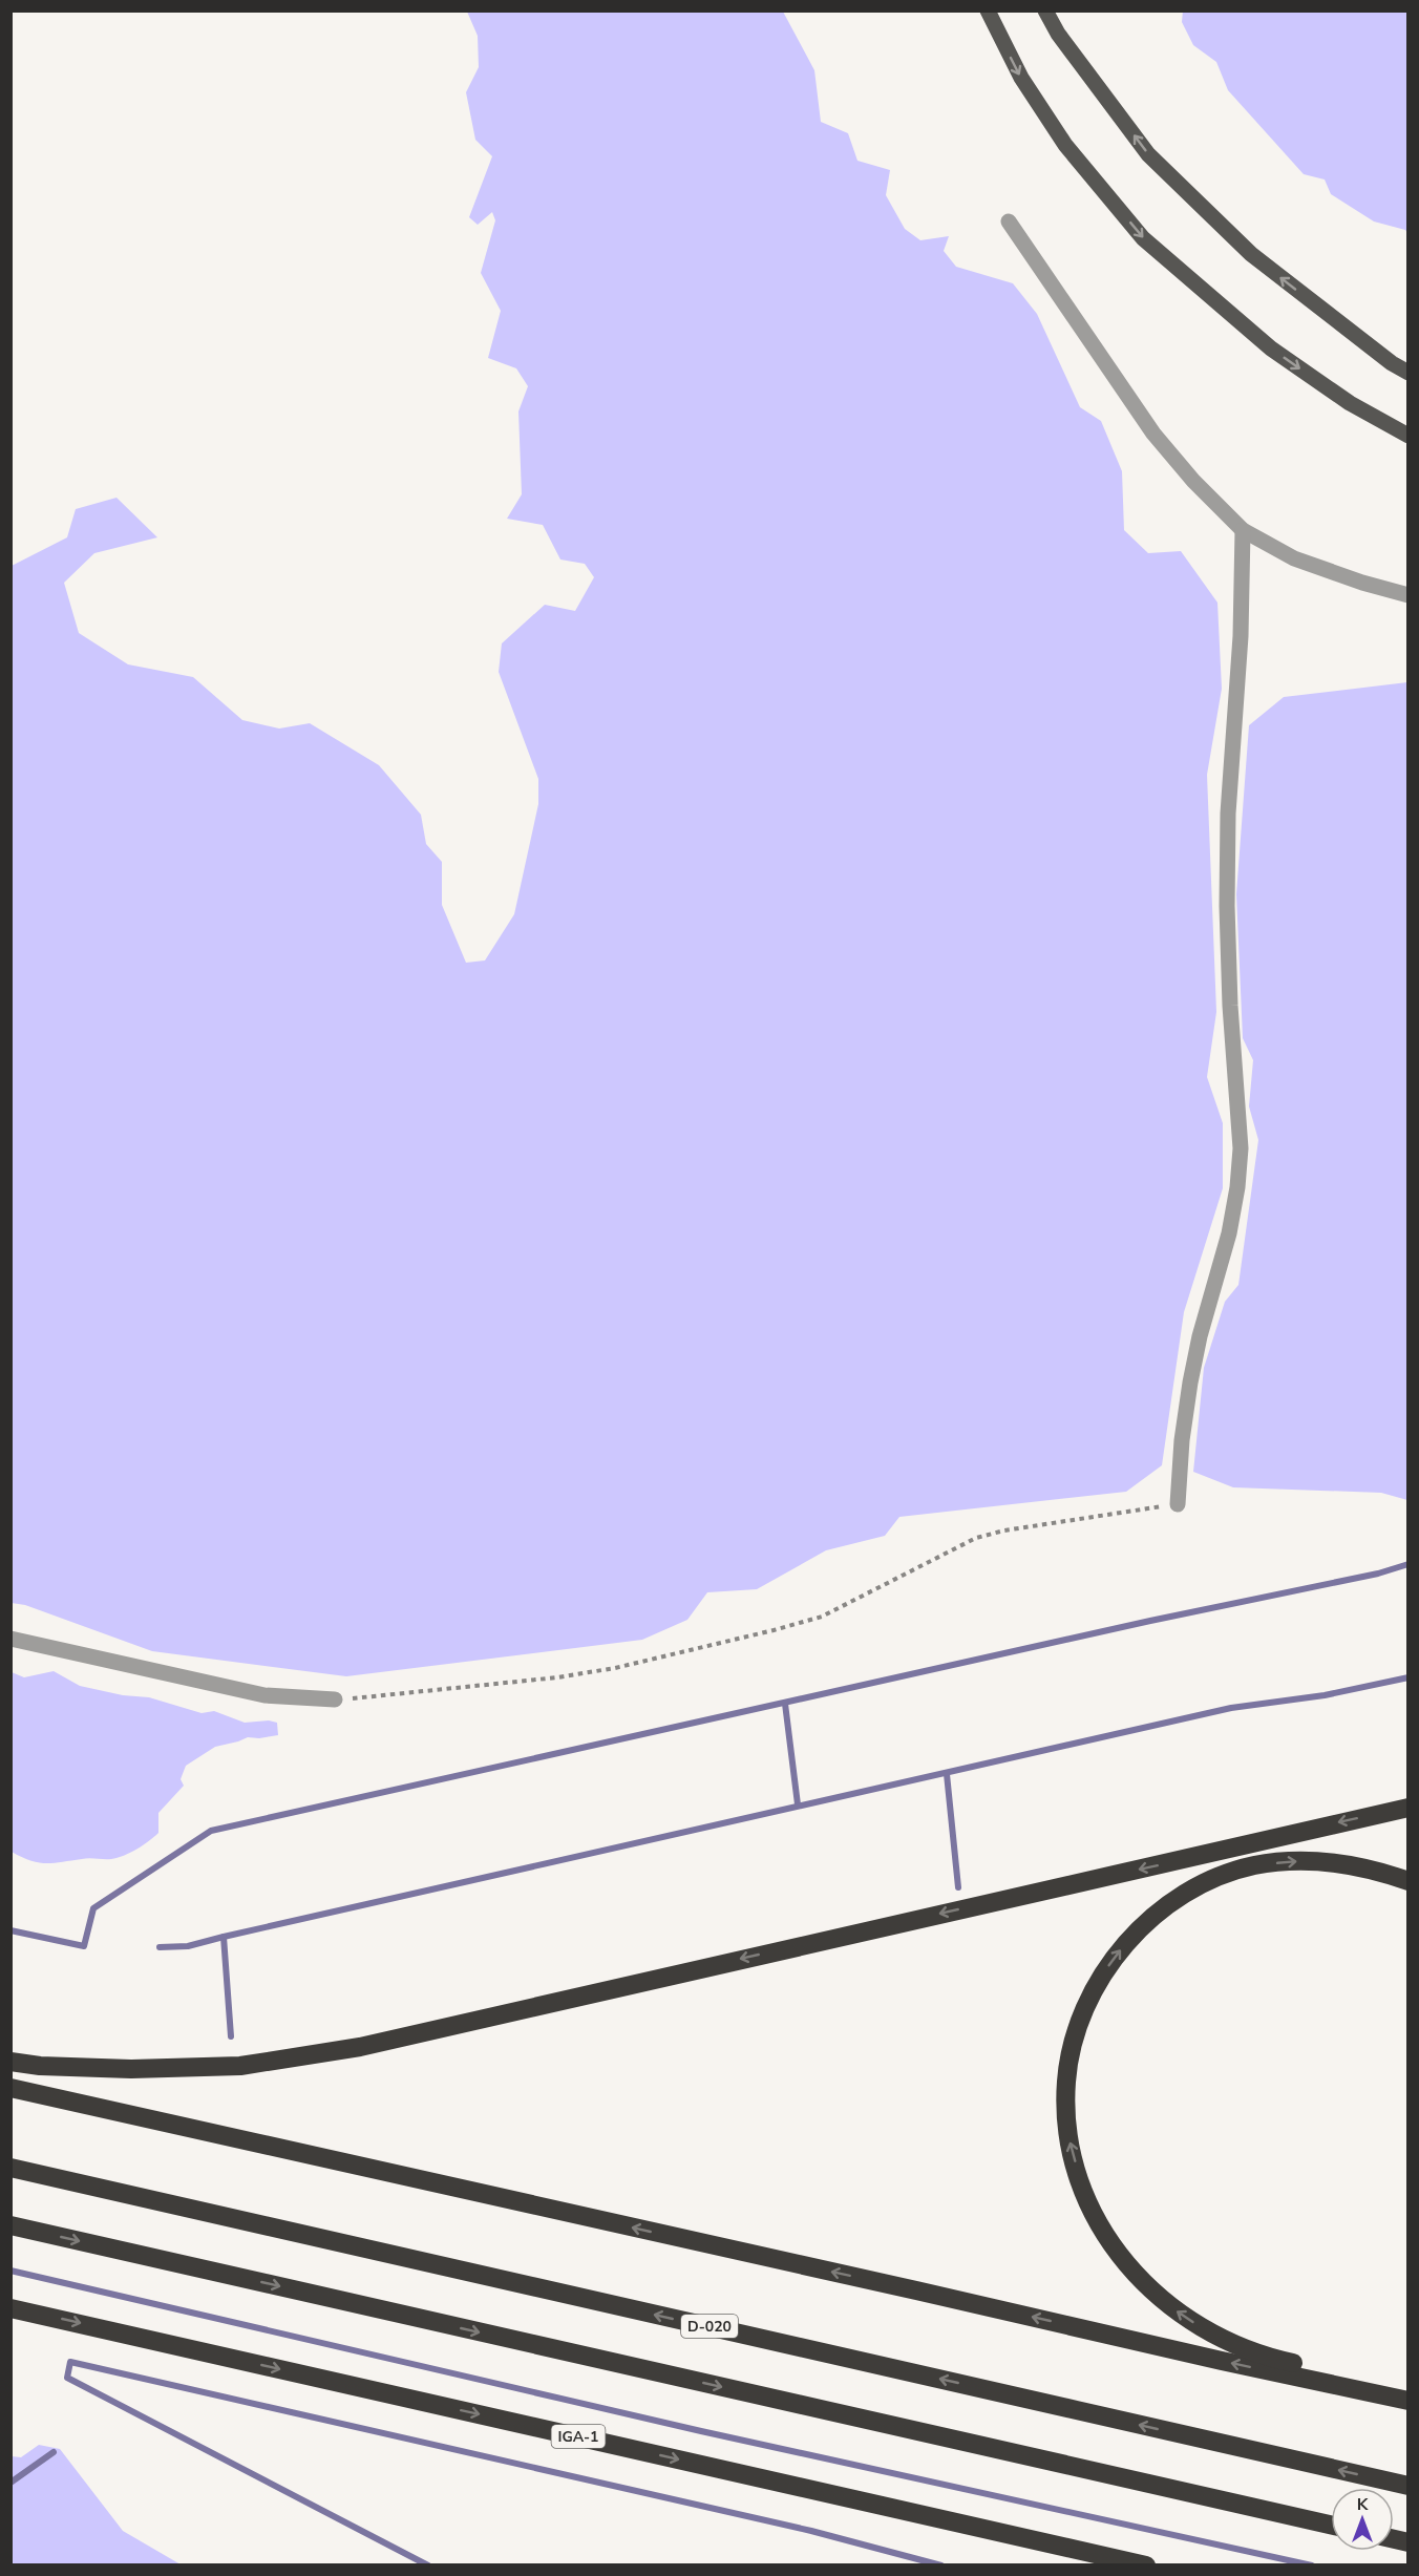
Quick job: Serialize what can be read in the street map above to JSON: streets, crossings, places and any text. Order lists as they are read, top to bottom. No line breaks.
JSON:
{"streets":{"highway":["D-020","IGA-1"]},"north":"top"}
